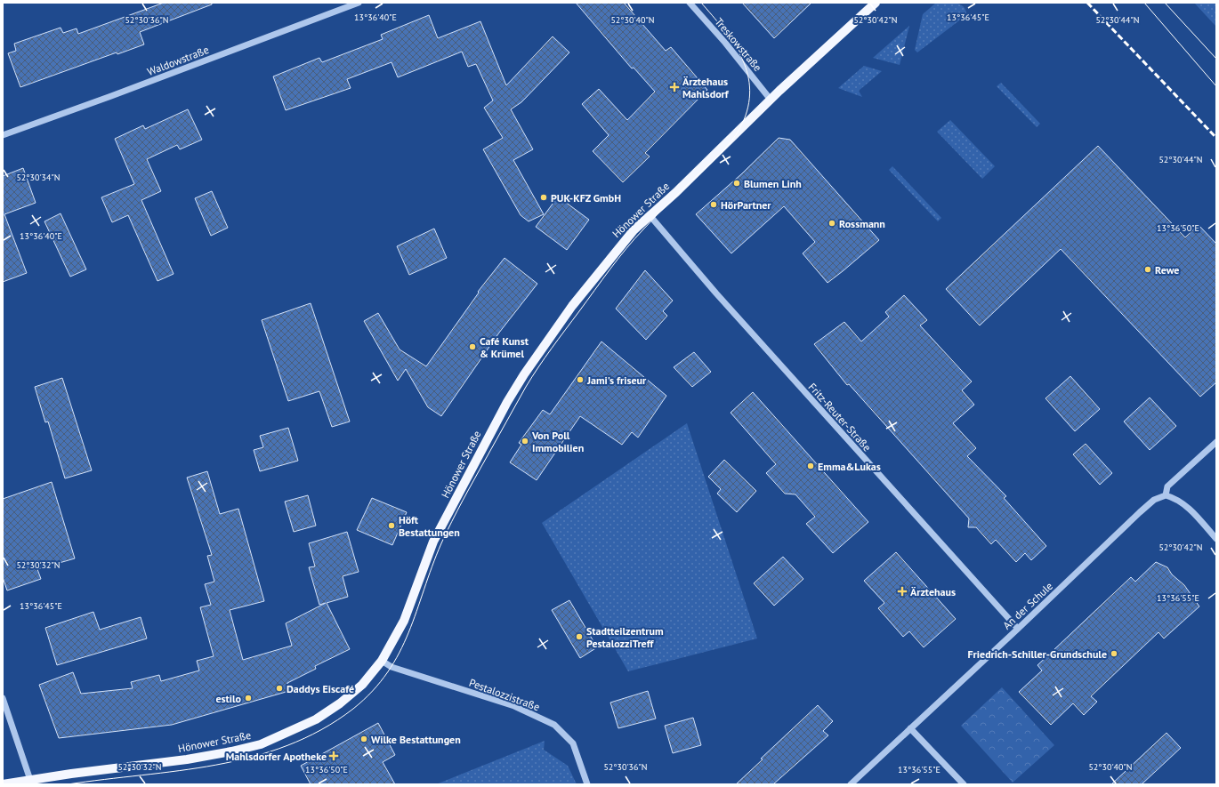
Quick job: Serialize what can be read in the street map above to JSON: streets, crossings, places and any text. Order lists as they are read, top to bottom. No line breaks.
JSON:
{"streets":{"main road":["Hönower Straße"],"street":["Treskowstraße","Waldowstraße","Fritz-Reuter-Straße","An der Schule","Pestalozzistraße"]},"crossings":[["Treskowstraße","Hönower Straße"],["Hönower Straße","Fritz-Reuter-Straße"],["Hönower Straße","Pestalozzistraße"],["Fritz-Reuter-Straße","An der Schule"]],"places":{"health":["Ärztehaus Mahlsdorf","Ärztehaus","Mahlsdorfer Apotheke"],"other":["Blumen Linh","PUK-KFZ GmbH","HörPartner","Rossmann","Rewe","Café Kunst & Krümel","Jami's friseur","Von Poll Immobilien","Emma&Lukas","Höft Bestattungen","Stadtteilzentrum PestalozziTreff","Friedrich-Schiller-Grundschule","Daddys Eiscafé","estilo","Wilke Bestattungen"]},"coordinates":["13°36'40\"E","13°36'45\"E","52°30'36\"N","52°30'40\"N","52°30'42\"N","52°30'44\"N","52°30'34\"N","13°36'50\"E","52°30'32\"N","13°36'55\"E"]}
